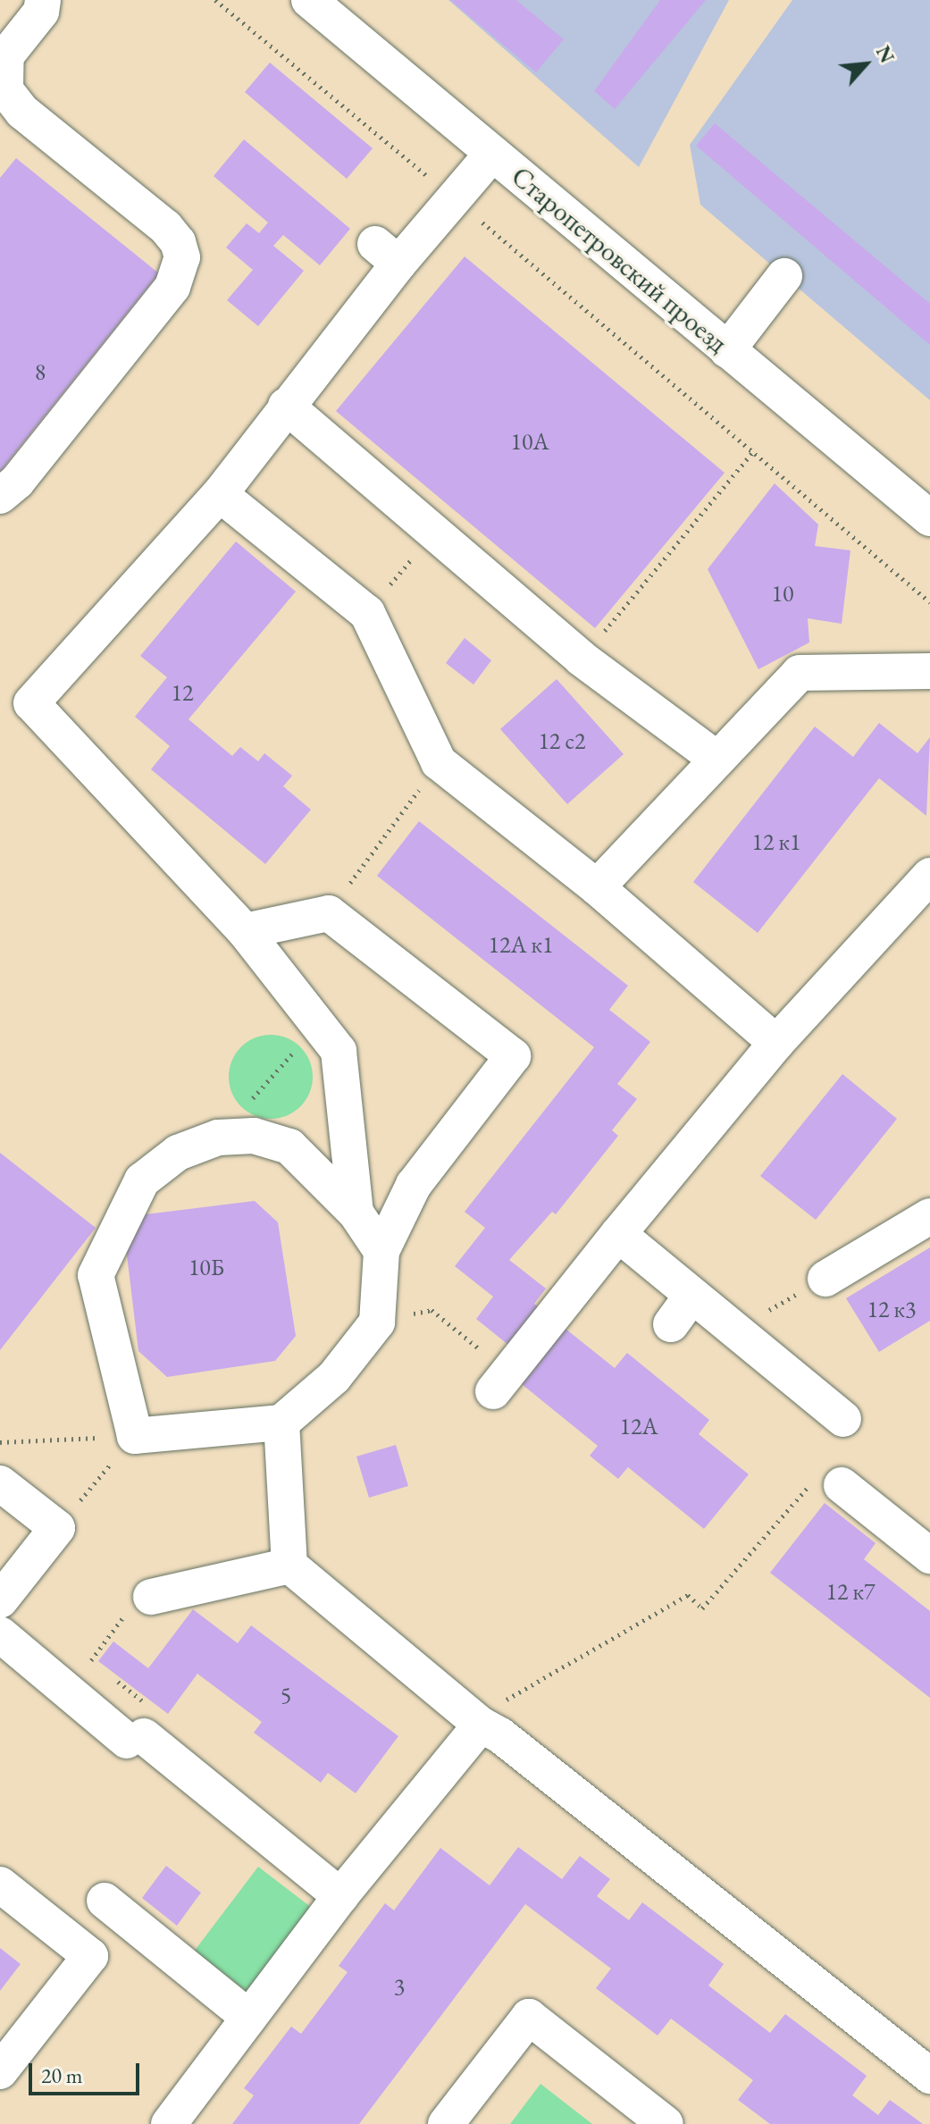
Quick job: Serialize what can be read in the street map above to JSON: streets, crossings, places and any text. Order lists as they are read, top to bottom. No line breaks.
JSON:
{"streets":{"street":["Старопетровский проезд"]},"house_numbers":["8","10А","10","12","12 с2","12 к1","12А к1","10Б","12 к3","12А","12 к7","5","3"],"scale_bar":"20 m","north":"top right"}
